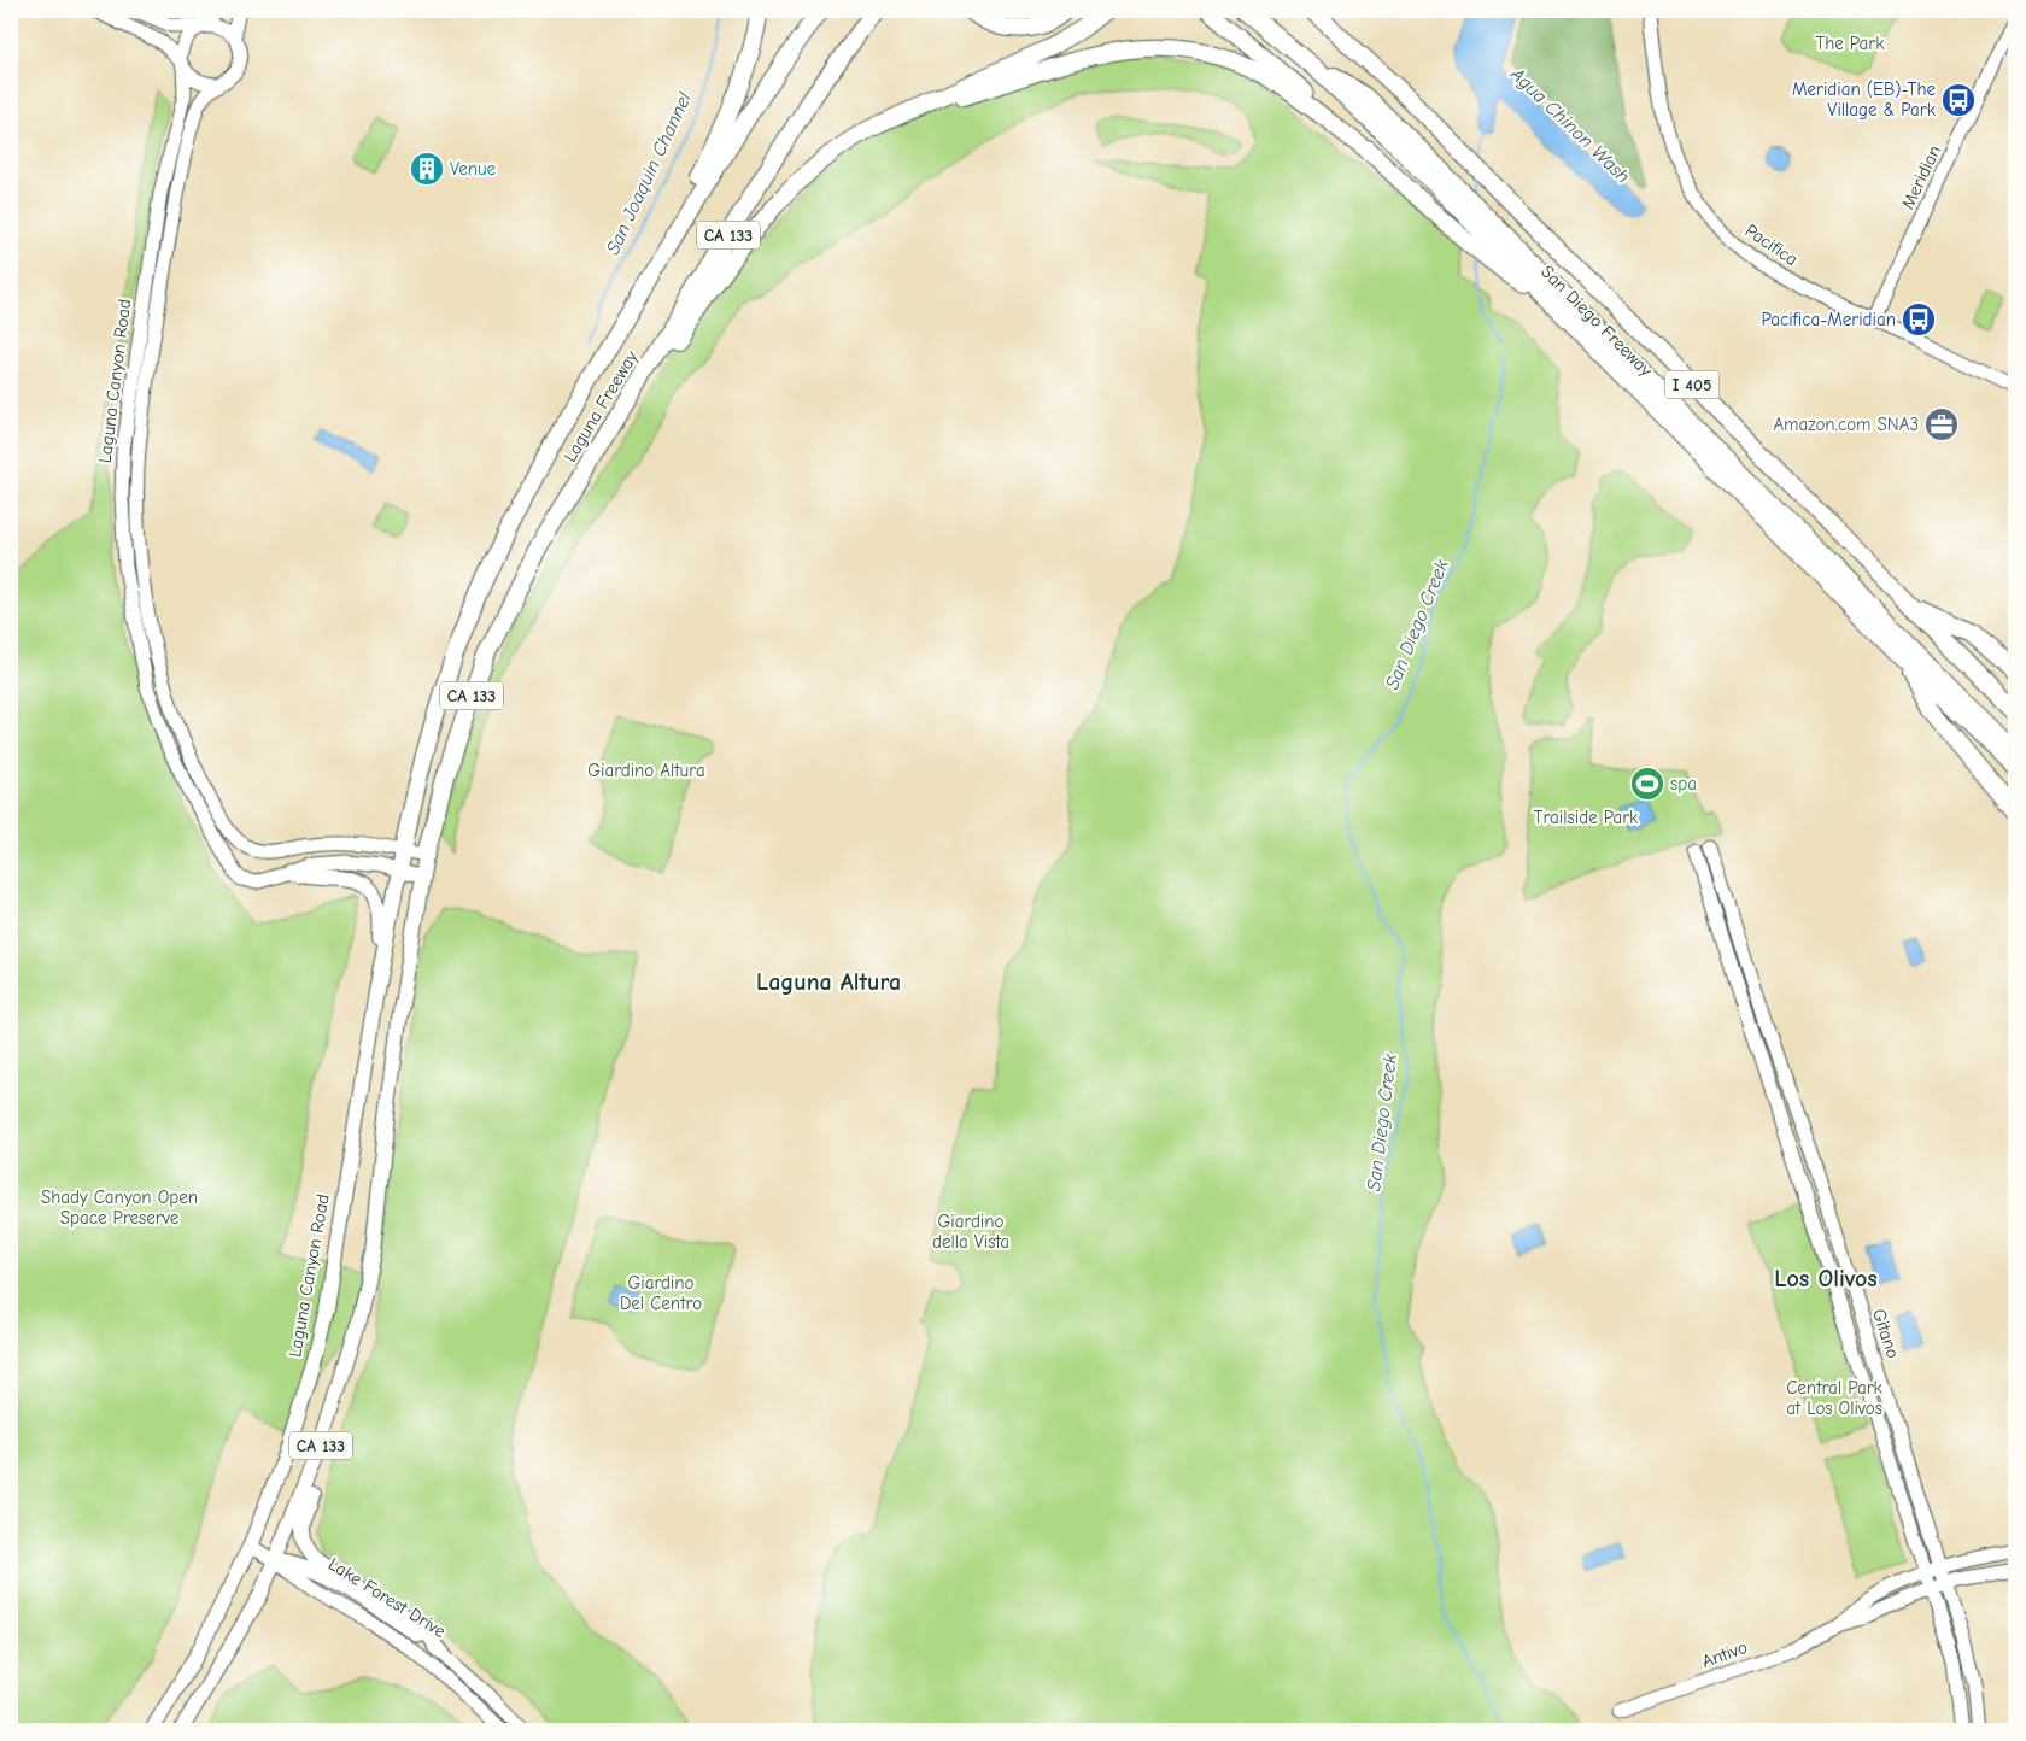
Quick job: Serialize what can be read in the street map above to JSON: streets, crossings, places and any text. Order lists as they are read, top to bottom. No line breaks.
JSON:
{"streets":{"highway":["CA 133","San Diego Freeway","I 405","Laguna Freeway"],"main road":["Laguna Canyon Road"],"street":["Meridian","Pacifica","Gitano","Lake Forest Drive","Antivo"]},"crossings":[["Meridian","Pacifica"],["CA 133","Laguna Canyon Road"],["CA 133","Laguna Freeway"],["CA 133","Lake Forest Drive"],["Laguna Canyon Road","Laguna Freeway"],["Laguna Canyon Road","Lake Forest Drive"],["Gitano","Antivo"]],"districts":["Laguna Altura","Los Olivos"],"water":["Agua Chinon Wash","San Joaquin Channel","San Diego Creek"],"parks":["The Park","Giardino Altura","Trailside Park","Shady Canyon Open Space Preserve","Giardino della Vista","Giardino Del Centro","Central Park at Los Olivos"],"places":{"bus stop":["Meridian (EB)-The Village & Park","Pacifica-Meridian"],"building":["Venue"],"office":["Amazon.com SNA3"],"sports":["spa"]}}
